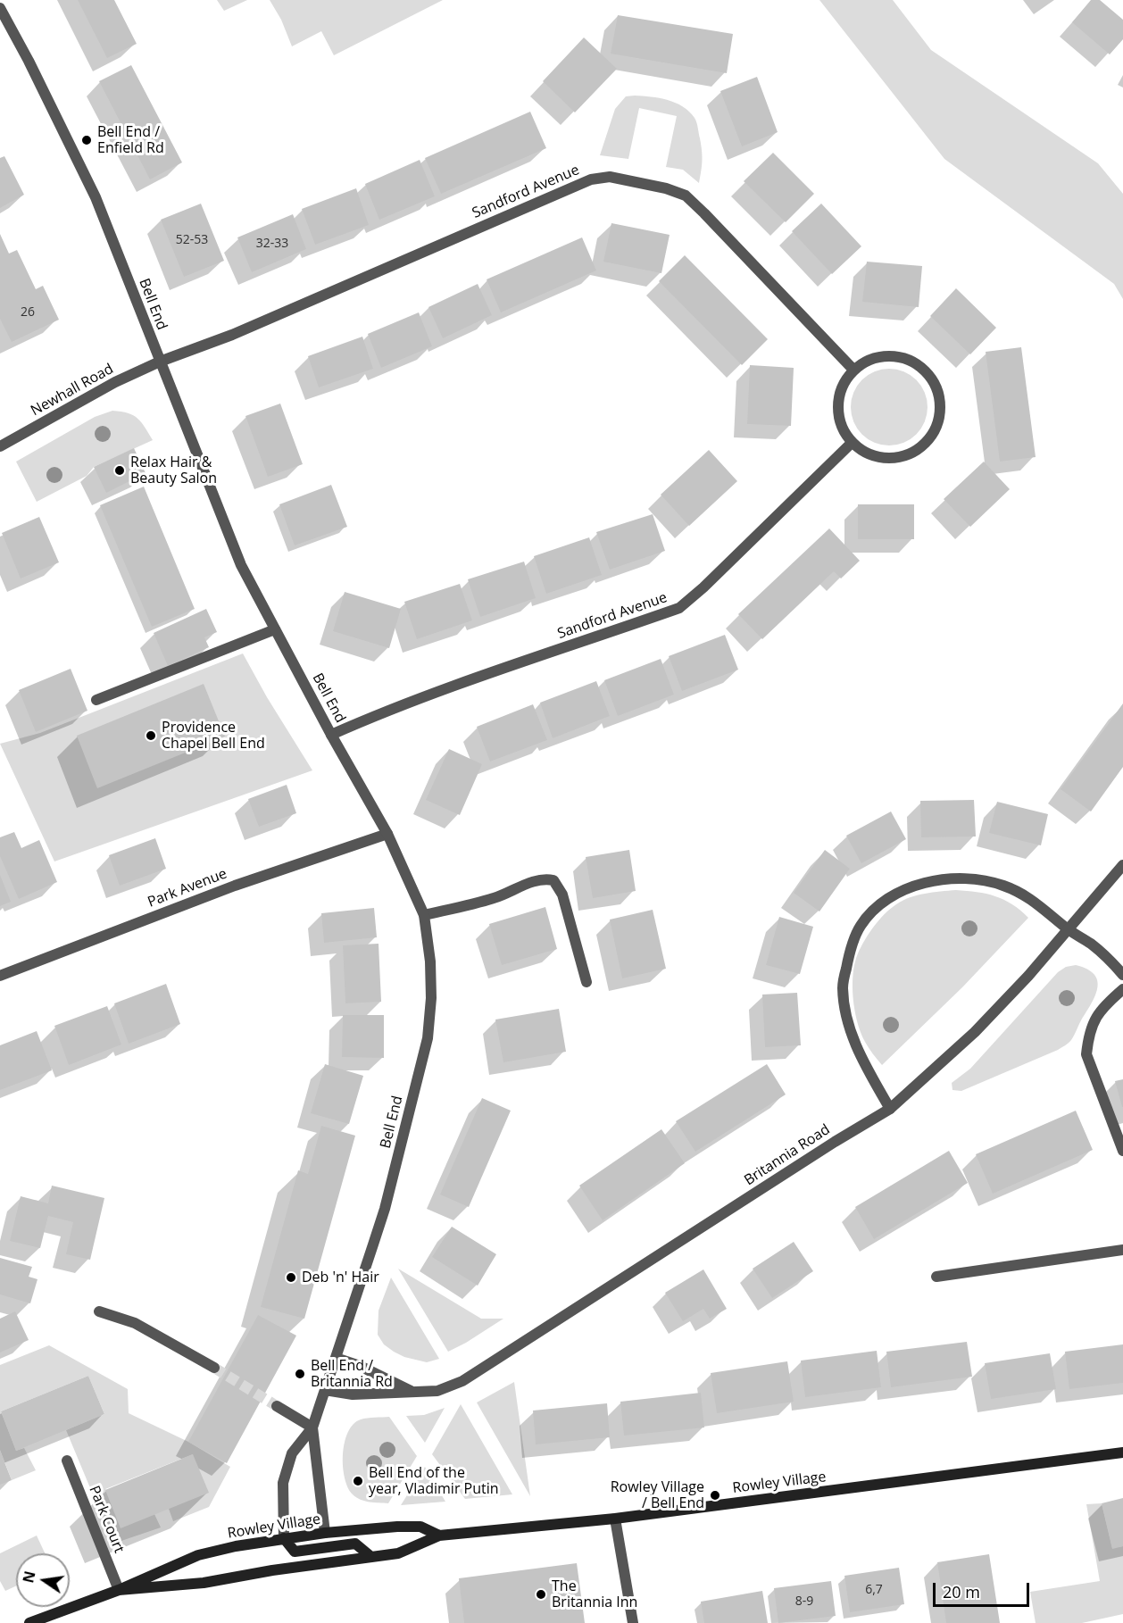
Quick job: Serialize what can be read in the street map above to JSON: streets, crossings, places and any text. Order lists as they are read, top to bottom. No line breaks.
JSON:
{"streets":{"main road":["Rowley Village"],"street":["Sandford Avenue","Bell End","Newhall Road","Park Avenue","Britannia Road","Park Court"]},"crossings":[["Sandford Avenue","Bell End"],["Sandford Avenue","Newhall Road"],["Bell End","Newhall Road"],["Bell End","Park Avenue"],["Bell End","Britannia Road"],["Bell End","Rowley Village"],["Rowley Village","Park Court"]],"places":["Bell End / Enfield Rd","Relax Hair & Beauty Salon","Providence Chapel Bell End","Deb 'n' Hair","Bell End / Britannia Rd","Bell End of the year, Vladimir Putin","Rowley Village / Bell End","The Britannia Inn"],"house_numbers":["52-53","32-33","26","6,7","8-9"],"scale_bar":"20 m","north":"left"}
